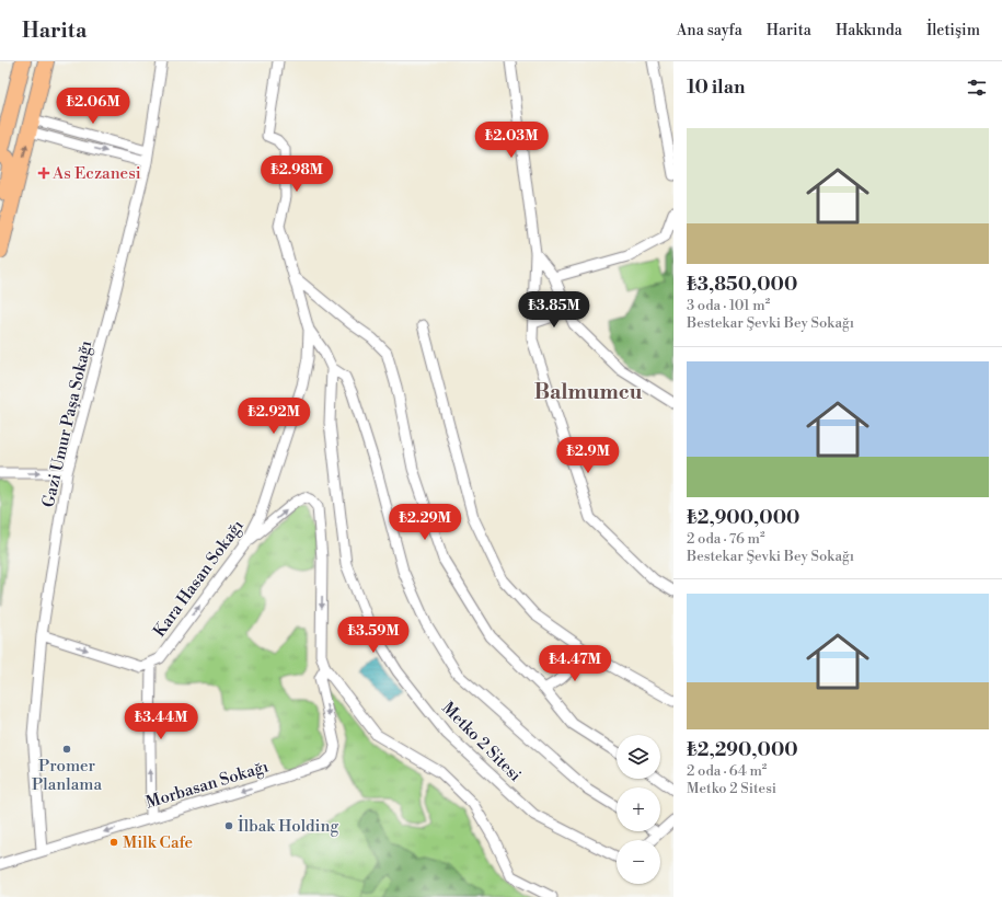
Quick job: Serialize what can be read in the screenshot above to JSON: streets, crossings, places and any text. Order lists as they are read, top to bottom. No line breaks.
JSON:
{"streets":{"street":["Gazi Umur Paşa Sokağı","Kara Hasan Sokağı","Metko 2 Sitesi","Morbasan Sokağı"]},"crossings":[["Gazi Umur Paşa Sokağı","Morbasan Sokağı"],["Kara Hasan Sokağı","Metko 2 Sitesi"]],"one_way":["Kara Hasan Sokağı","Morbasan Sokağı"],"districts":["Balmumcu"],"places":{"health":["As Eczanesi"],"other":["Promer Planlama","İlbak Holding","Milk Cafe"]},"page":{"header":"Harita","nav":["Ana sayfa","Harita","Hakkında","İletişim"],"heading":"10 ilan","price":["₺2.06M","₺2.03M","₺2.98M","₺3.85M","₺2.92M","₺2.9M","₺2.29M","₺3.59M","₺4.47M","₺3.44M"],"list":[{"name":"₺3,850,000","note":"3 oda · 101 m² · Bestekar Şevki Bey Sokağı"},{"name":"₺2,900,000","note":"2 oda · 76 m² · Bestekar Şevki Bey Sokağı"},{"name":"₺2,290,000","note":"2 oda · 64 m² · Metko 2 Sitesi"}],"map_buttons":["+","−"]}}
